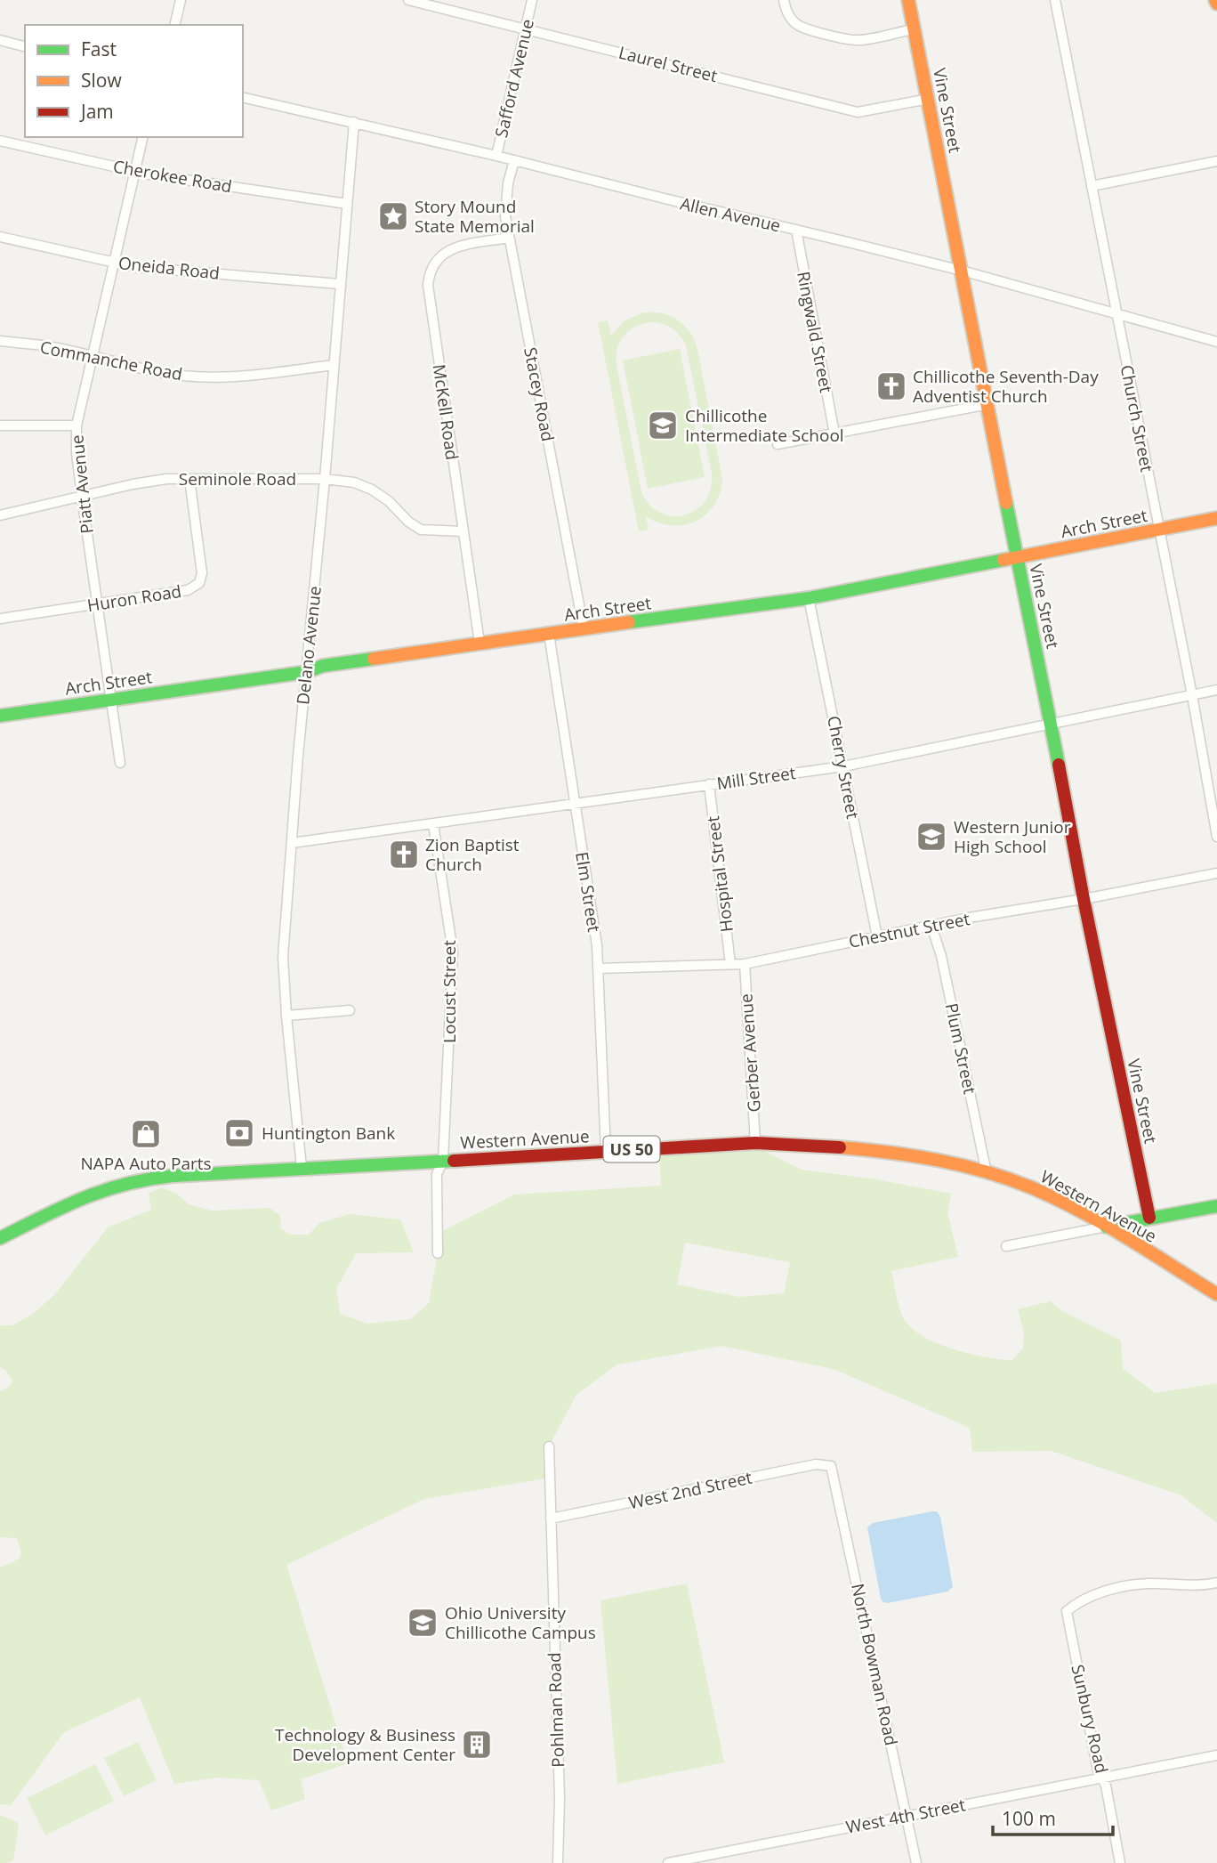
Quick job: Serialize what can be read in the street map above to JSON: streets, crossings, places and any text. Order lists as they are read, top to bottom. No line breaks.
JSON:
{"streets":{"street":["Laurel Street","Safford Avenue","Vine Street","Cherokee Road","Allen Avenue","Oneida Road","Ringwald Street","Commanche Road","Stacey Road","McKell Road","Church Street","Seminole Road","Piatt Avenue","Arch Street","Huron Road","Delano Avenue","Cherry Street","Mill Street","Hospital Street","Elm Street","Chestnut Street","Locust Street","Plum Street","Gerber Avenue","Western Avenue","US 50","West 2nd Street","North Bowman Road","Pohlman Road","Sunbury Road","West 4th Street"]},"crossings":[["Laurel Street","Safford Avenue"],["Laurel Street","Vine Street"],["Safford Avenue","Allen Avenue"],["Vine Street","Allen Avenue"],["Vine Street","Arch Street"],["Vine Street","Mill Street"],["Vine Street","Chestnut Street"],["Cherokee Road","Piatt Avenue"],["Cherokee Road","Delano Avenue"],["Allen Avenue","Ringwald Street"],["Allen Avenue","Stacey Road"],["Allen Avenue","Church Street"],["Allen Avenue","Delano Avenue"],["Oneida Road","Piatt Avenue"],["Oneida Road","Delano Avenue"],["Commanche Road","Piatt Avenue"],["Commanche Road","Delano Avenue"],["Stacey Road","McKell Road"],["Stacey Road","Arch Street"],["McKell Road","Seminole Road"],["McKell Road","Arch Street"],["Church Street","Arch Street"],["Church Street","Mill Street"],["Seminole Road","Piatt Avenue"],["Seminole Road","Huron Road"],["Seminole Road","Delano Avenue"],["Piatt Avenue","Arch Street"],["Piatt Avenue","Huron Road"],["Arch Street","Delano Avenue"],["Arch Street","Cherry Street"],["Arch Street","Elm Street"],["Delano Avenue","Mill Street"],["Delano Avenue","Western Avenue"],["Cherry Street","Mill Street"],["Cherry Street","Chestnut Street"],["Mill Street","Hospital Street"],["Mill Street","Elm Street"],["Mill Street","Locust Street"],["Hospital Street","Chestnut Street"],["Elm Street","Chestnut Street"],["Elm Street","Western Avenue"],["Chestnut Street","Plum Street"],["Chestnut Street","Gerber Avenue"],["Locust Street","Western Avenue"],["Plum Street","Western Avenue"],["Gerber Avenue","Western Avenue"],["West 2nd Street","North Bowman Road"],["West 2nd Street","Pohlman Road"],["North Bowman Road","West 4th Street"],["Sunbury Road","West 4th Street"]],"places":{"place":["Story Mound State Memorial"],"church":["Chillicothe Seventh-Day Adventist Church","Zion Baptist Church"],"school or university":["Chillicothe Intermediate School","Western Junior High School","Ohio University Chillicothe Campus"],"bank":["Huntington Bank"],"shop":["NAPA Auto Parts"],"building":["Technology & Business Development Center"]},"legend":["Fast","Slow","Jam"],"scale_bar":"100 m"}
